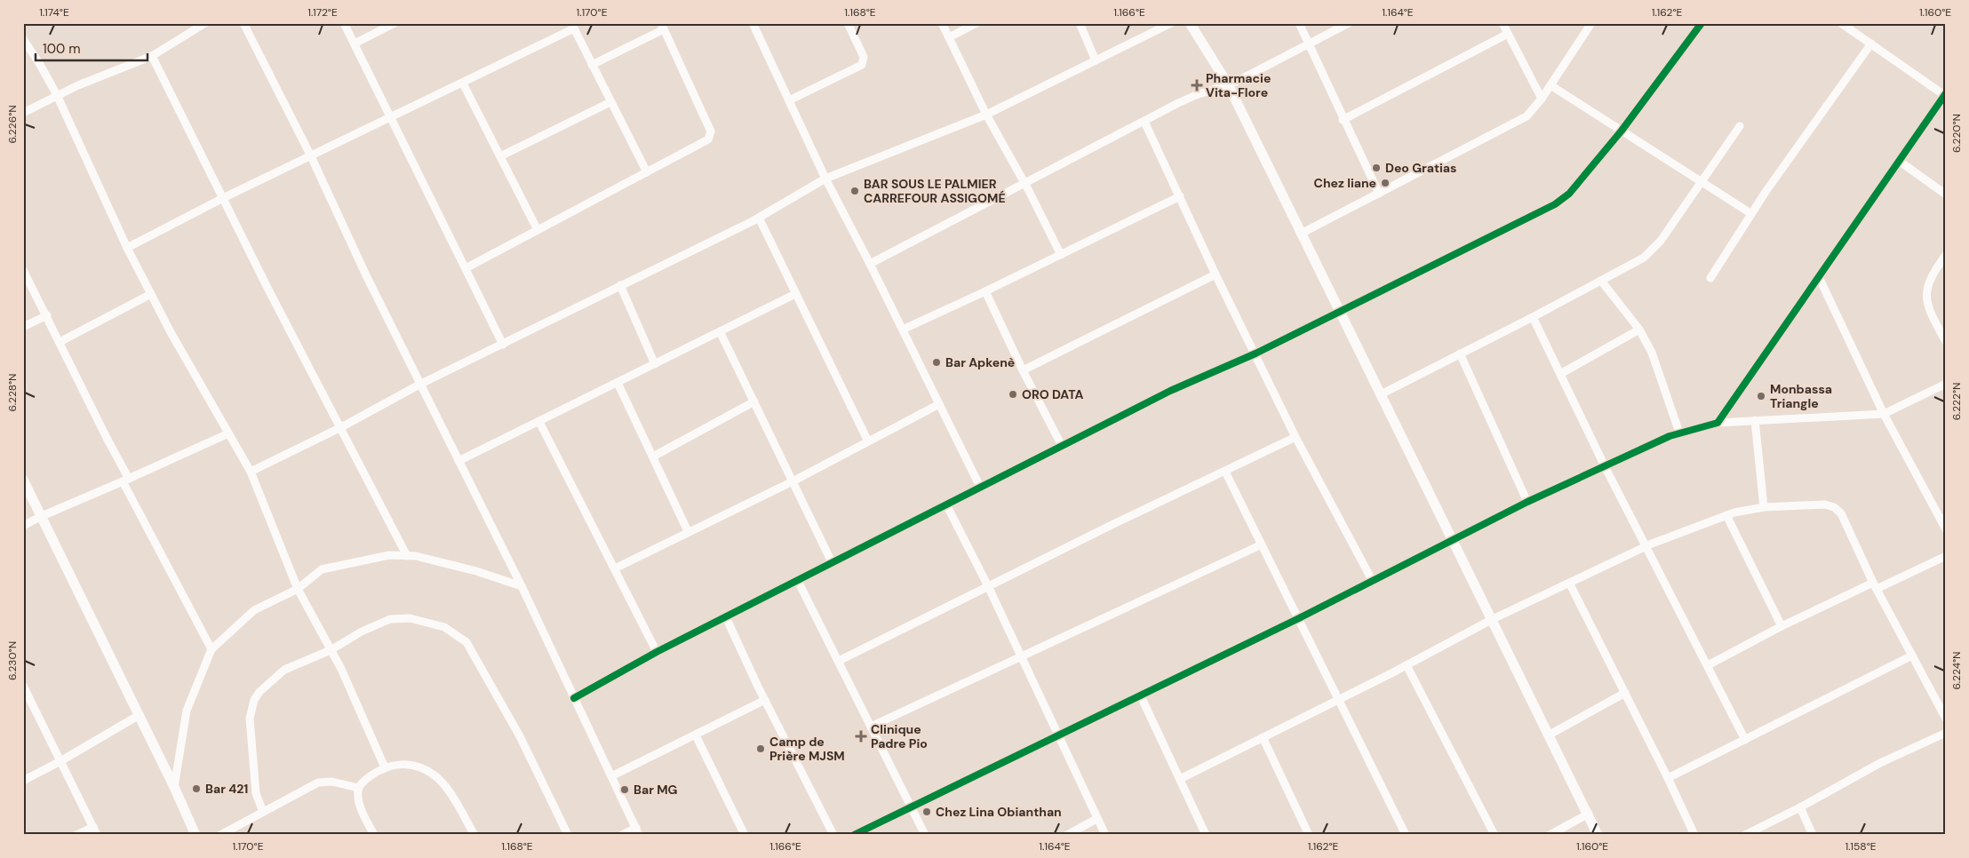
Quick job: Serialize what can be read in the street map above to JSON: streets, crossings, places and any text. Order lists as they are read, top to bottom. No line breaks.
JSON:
{"places":{"health":["Pharmacie Vita-Flore","Clinique Padre Pio"],"other":["Deo Gratias","Chez liane","BAR SOUS LE PALMIER CARREFOUR ASSIGOMÉ","Bar Apkenè","ORO DATA","Monbassa Triangle","Camp de Prière MJSM","Bar 421","Bar MG","Chez Lina Obianthan"]},"scale_bar":"100 m","coordinates":["1.174°E","1.172°E","1.170°E","1.168°E","1.166°E","1.164°E","1.162°E","1.160°E","6.226°N","6.220°N","6.228°N","6.222°N","6.230°N","6.224°N","1.158°E"]}
